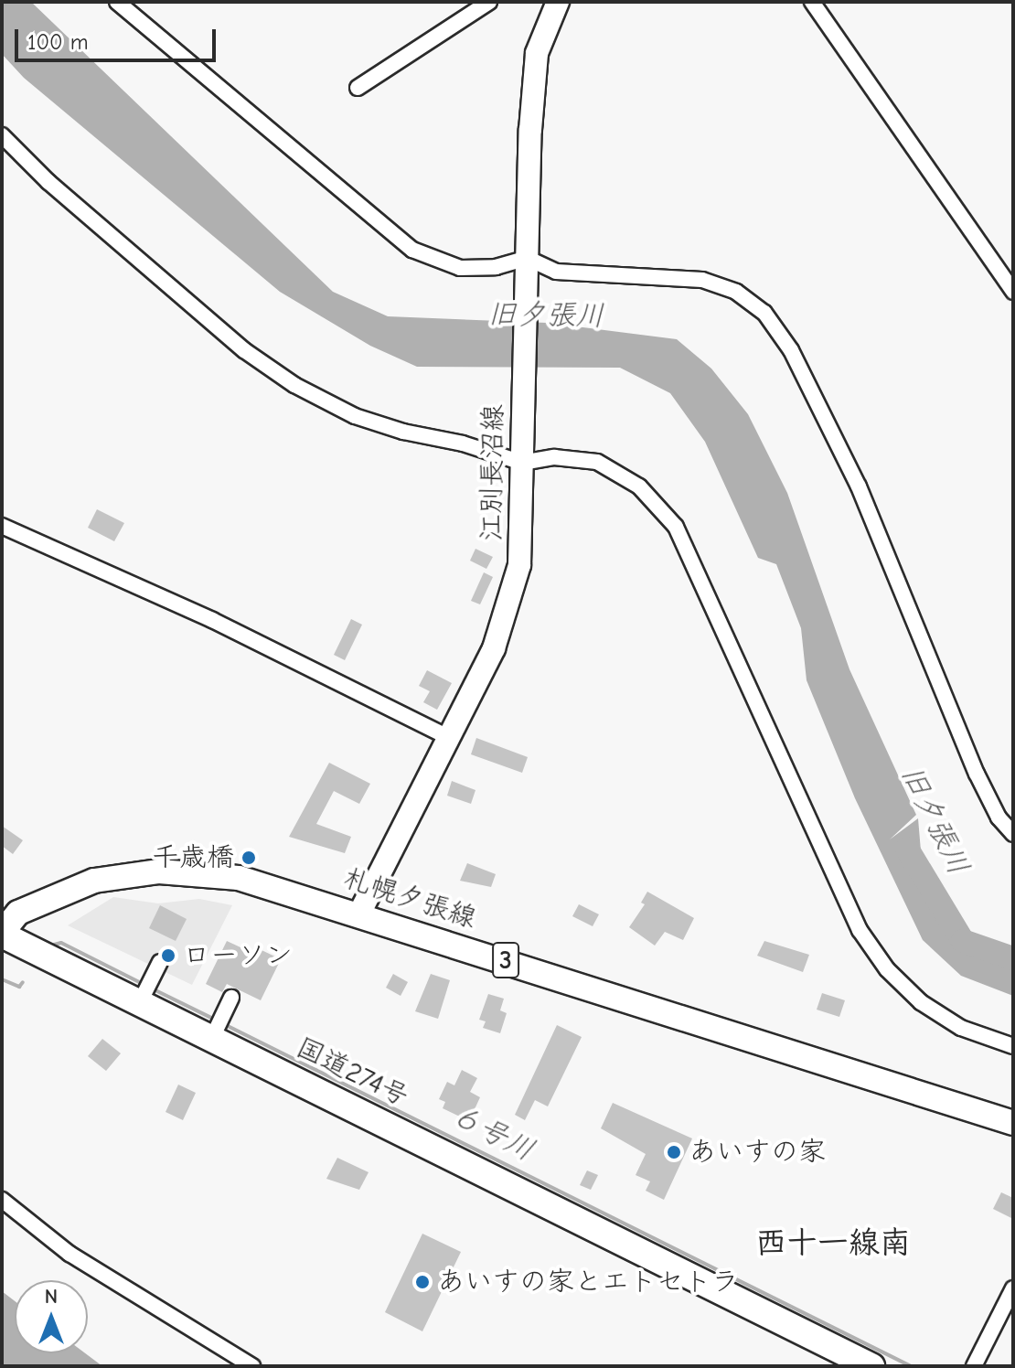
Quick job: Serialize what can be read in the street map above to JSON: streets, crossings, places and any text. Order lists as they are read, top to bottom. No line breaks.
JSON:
{"streets":{"highway":["国道274号"],"main road":["江別長沼線","札幌夕張線","3"]},"crossings":[["江別長沼線","札幌夕張線"],["札幌夕張線","国道274号"]],"districts":["西十一線南"],"water":["旧夕張川","６号川"],"places":["千歳橋","ローソン","あいすの家","あいすの家とエトセトラ"],"scale_bar":"100 m","north":"top"}
